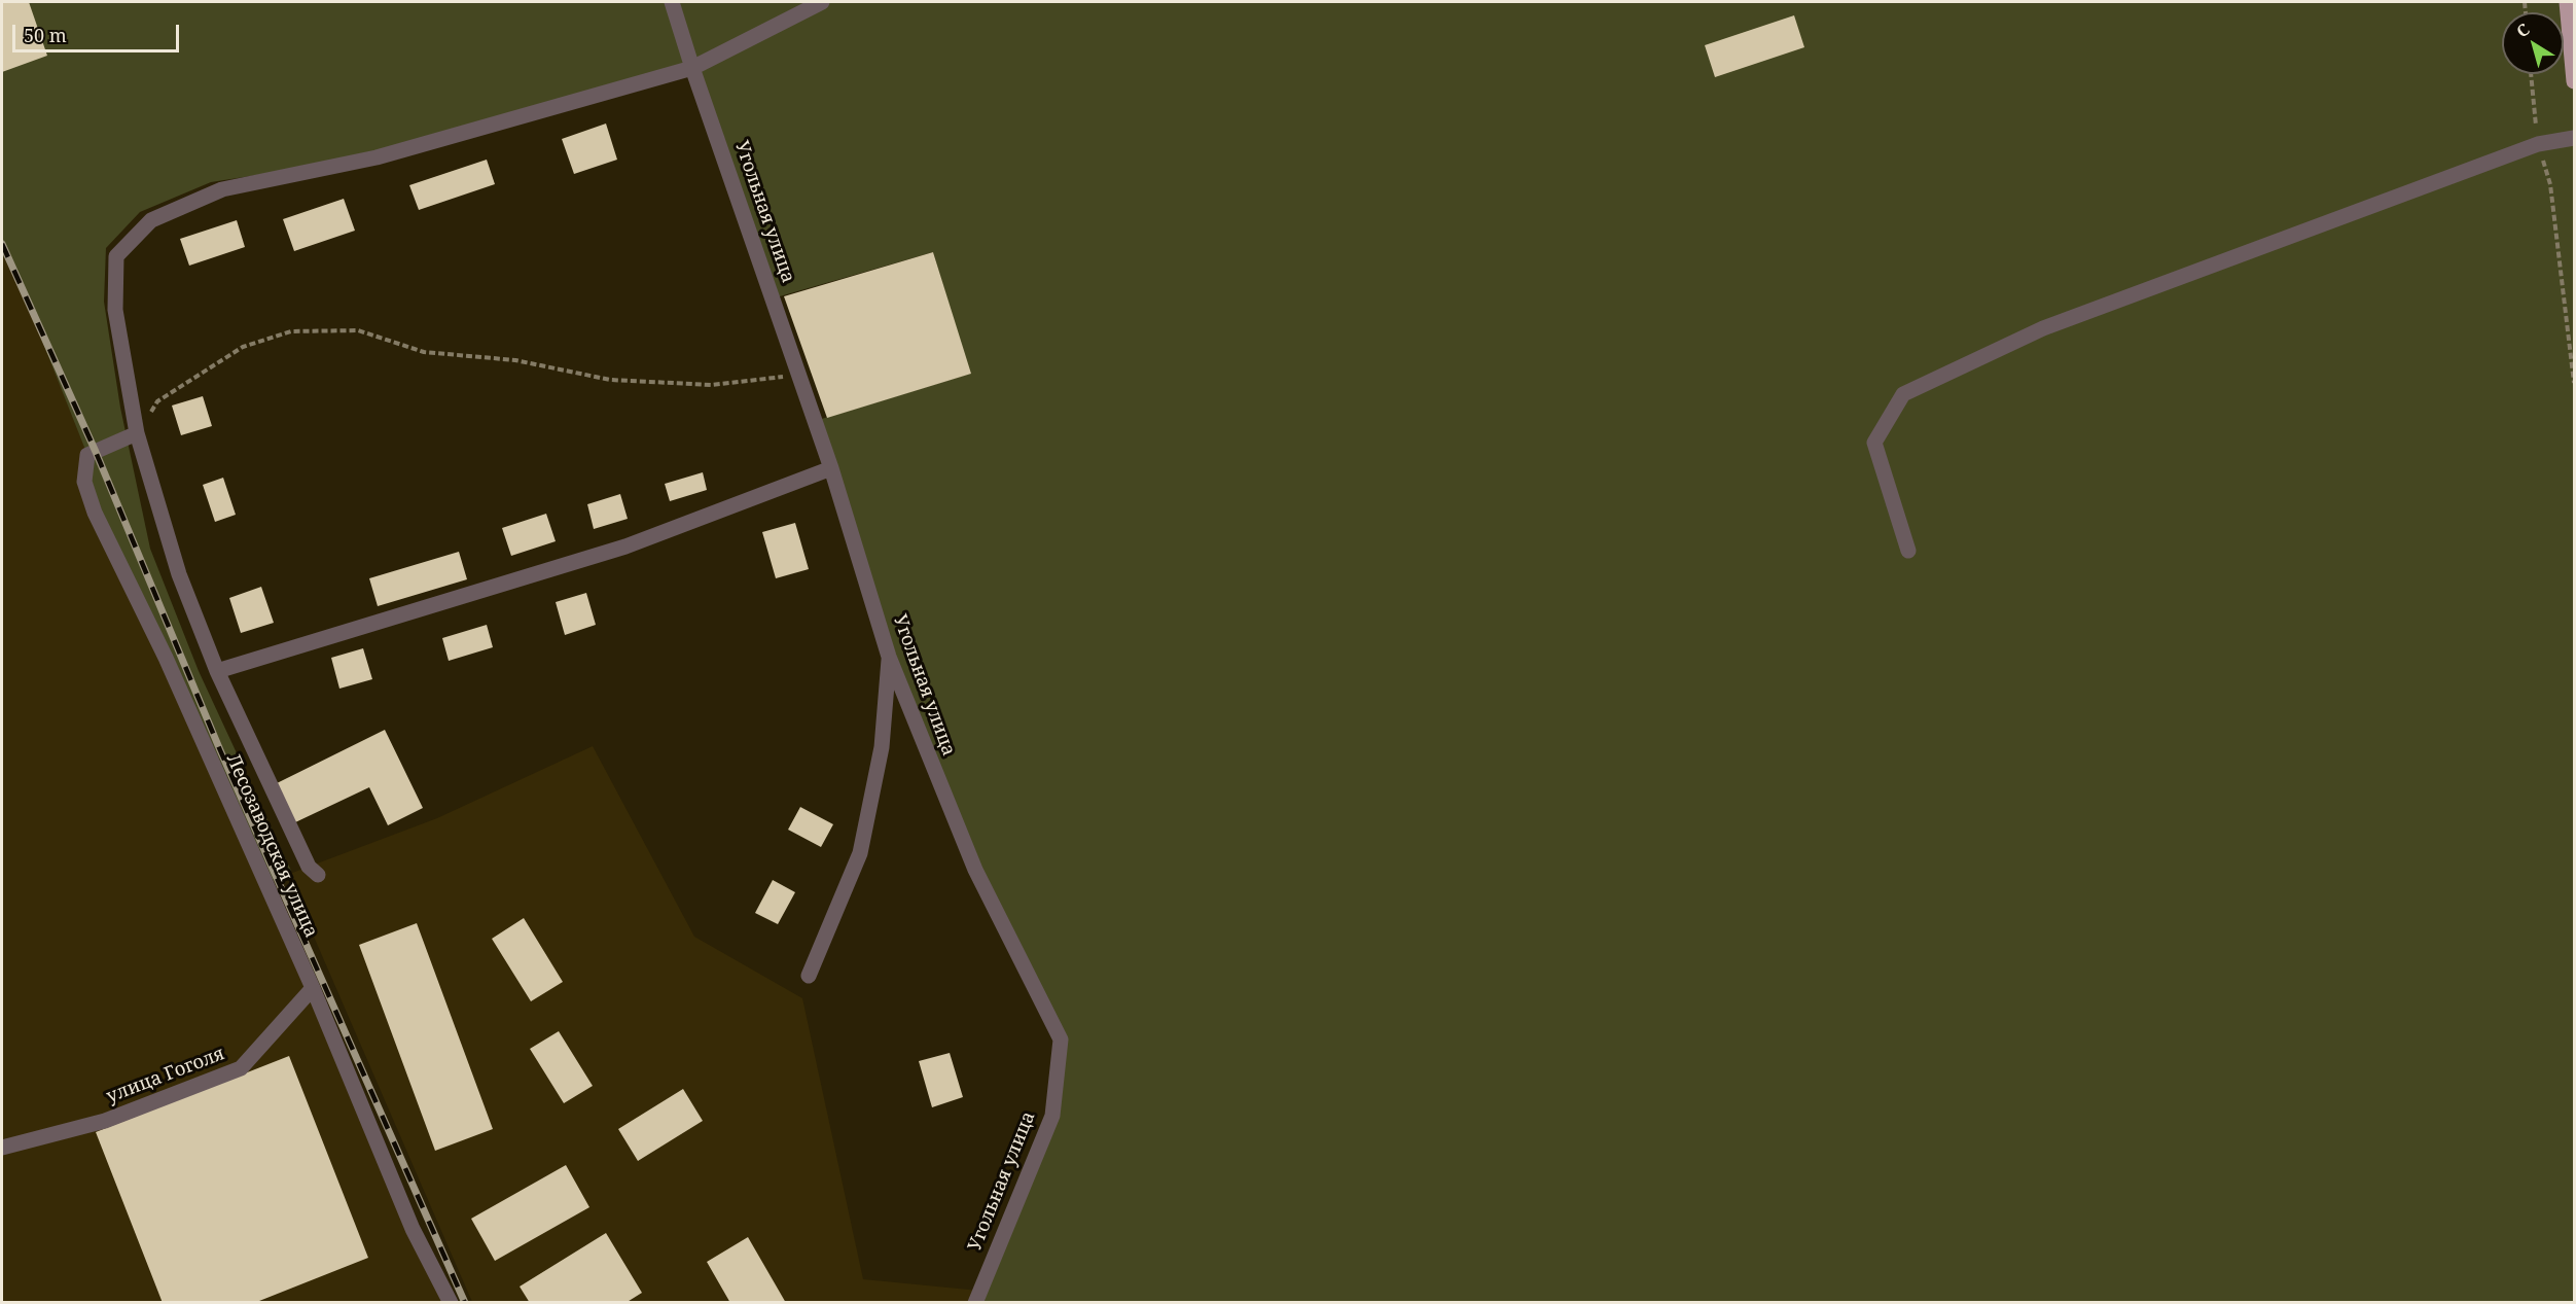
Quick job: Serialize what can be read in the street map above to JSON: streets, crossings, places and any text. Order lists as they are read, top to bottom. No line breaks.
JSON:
{"streets":{"street":["Угольная улица","Лесозаводская улица","улица Гоголя"]},"crossings":[["Лесозаводская улица","улица Гоголя"]],"scale_bar":"50 m","north":"top left"}
